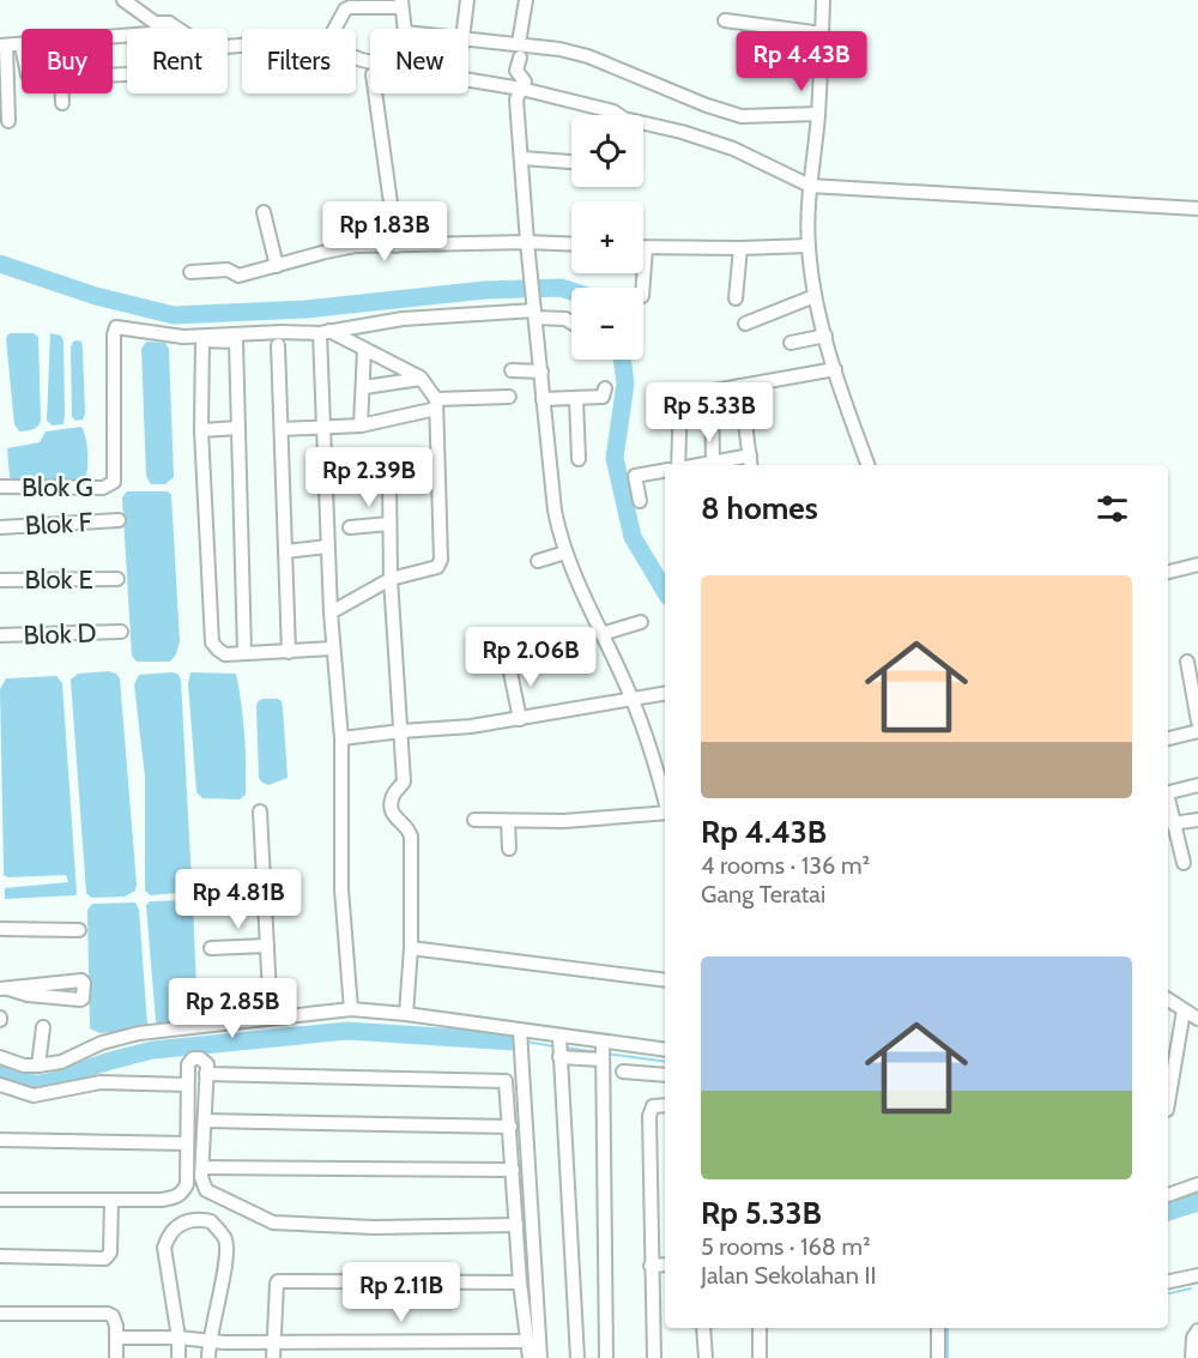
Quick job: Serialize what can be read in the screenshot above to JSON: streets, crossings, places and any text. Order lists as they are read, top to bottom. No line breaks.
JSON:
{"streets":{"street":["Blok G","Blok F","Blok E","Blok D"]},"page":{"chip":["Buy","Rent","Filters","New"],"price":["Rp 4.43B","Rp 1.83B","Rp 5.33B","Rp 2.39B","Rp 2.06B","Rp 4.81B","Rp 2.85B","Rp 2.11B"],"map_buttons":["+","−"],"heading":"8 homes","list":[{"name":"Rp 4.43B","note":"4 rooms · 136 m² · Gang Teratai"},{"name":"Rp 5.33B","note":"5 rooms · 168 m² · Jalan Sekolahan II"}]}}
